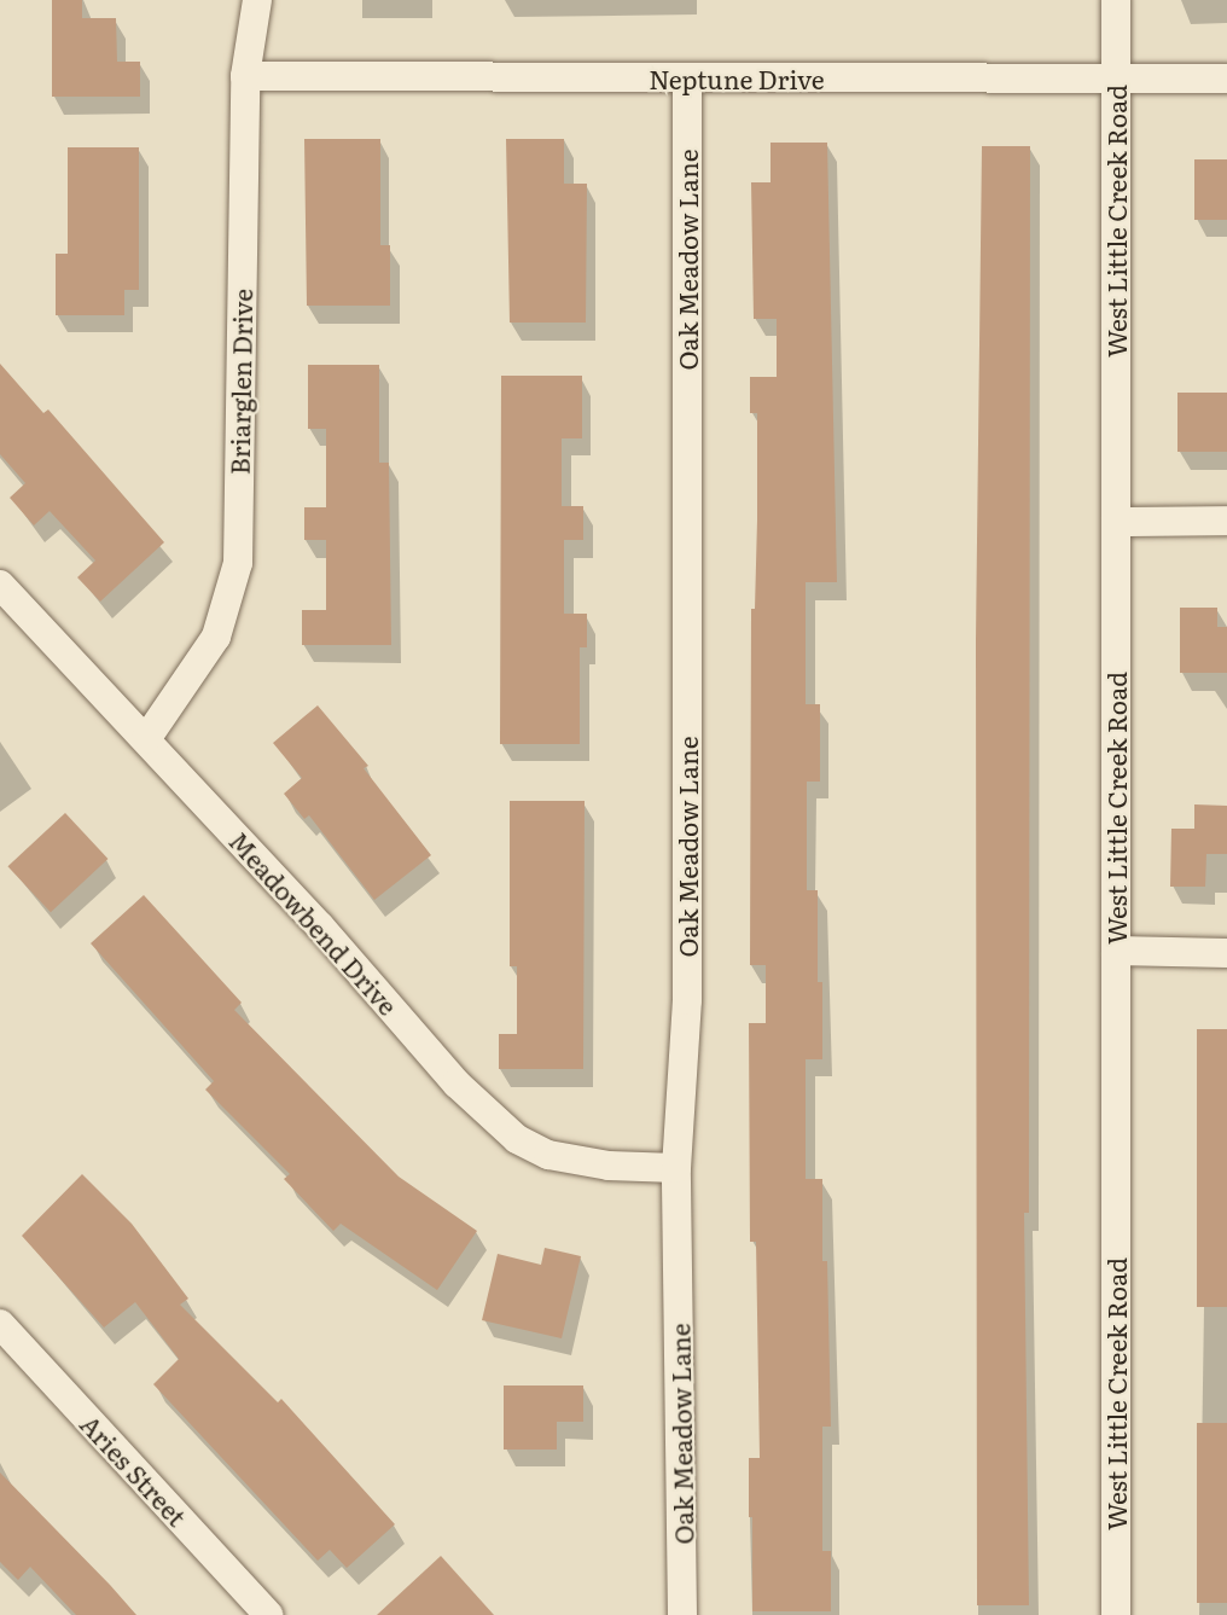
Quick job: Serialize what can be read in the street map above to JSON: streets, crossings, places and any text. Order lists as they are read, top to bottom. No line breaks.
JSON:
{"streets":{"street":["Neptune Drive","West Little Creek Road","Oak Meadow Lane","Briarglen Drive","Meadowbend Drive","Aries Street"]},"crossings":[["Neptune Drive","West Little Creek Road"],["Neptune Drive","Oak Meadow Lane"],["Neptune Drive","Briarglen Drive"],["Oak Meadow Lane","Meadowbend Drive"],["Briarglen Drive","Meadowbend Drive"]]}
